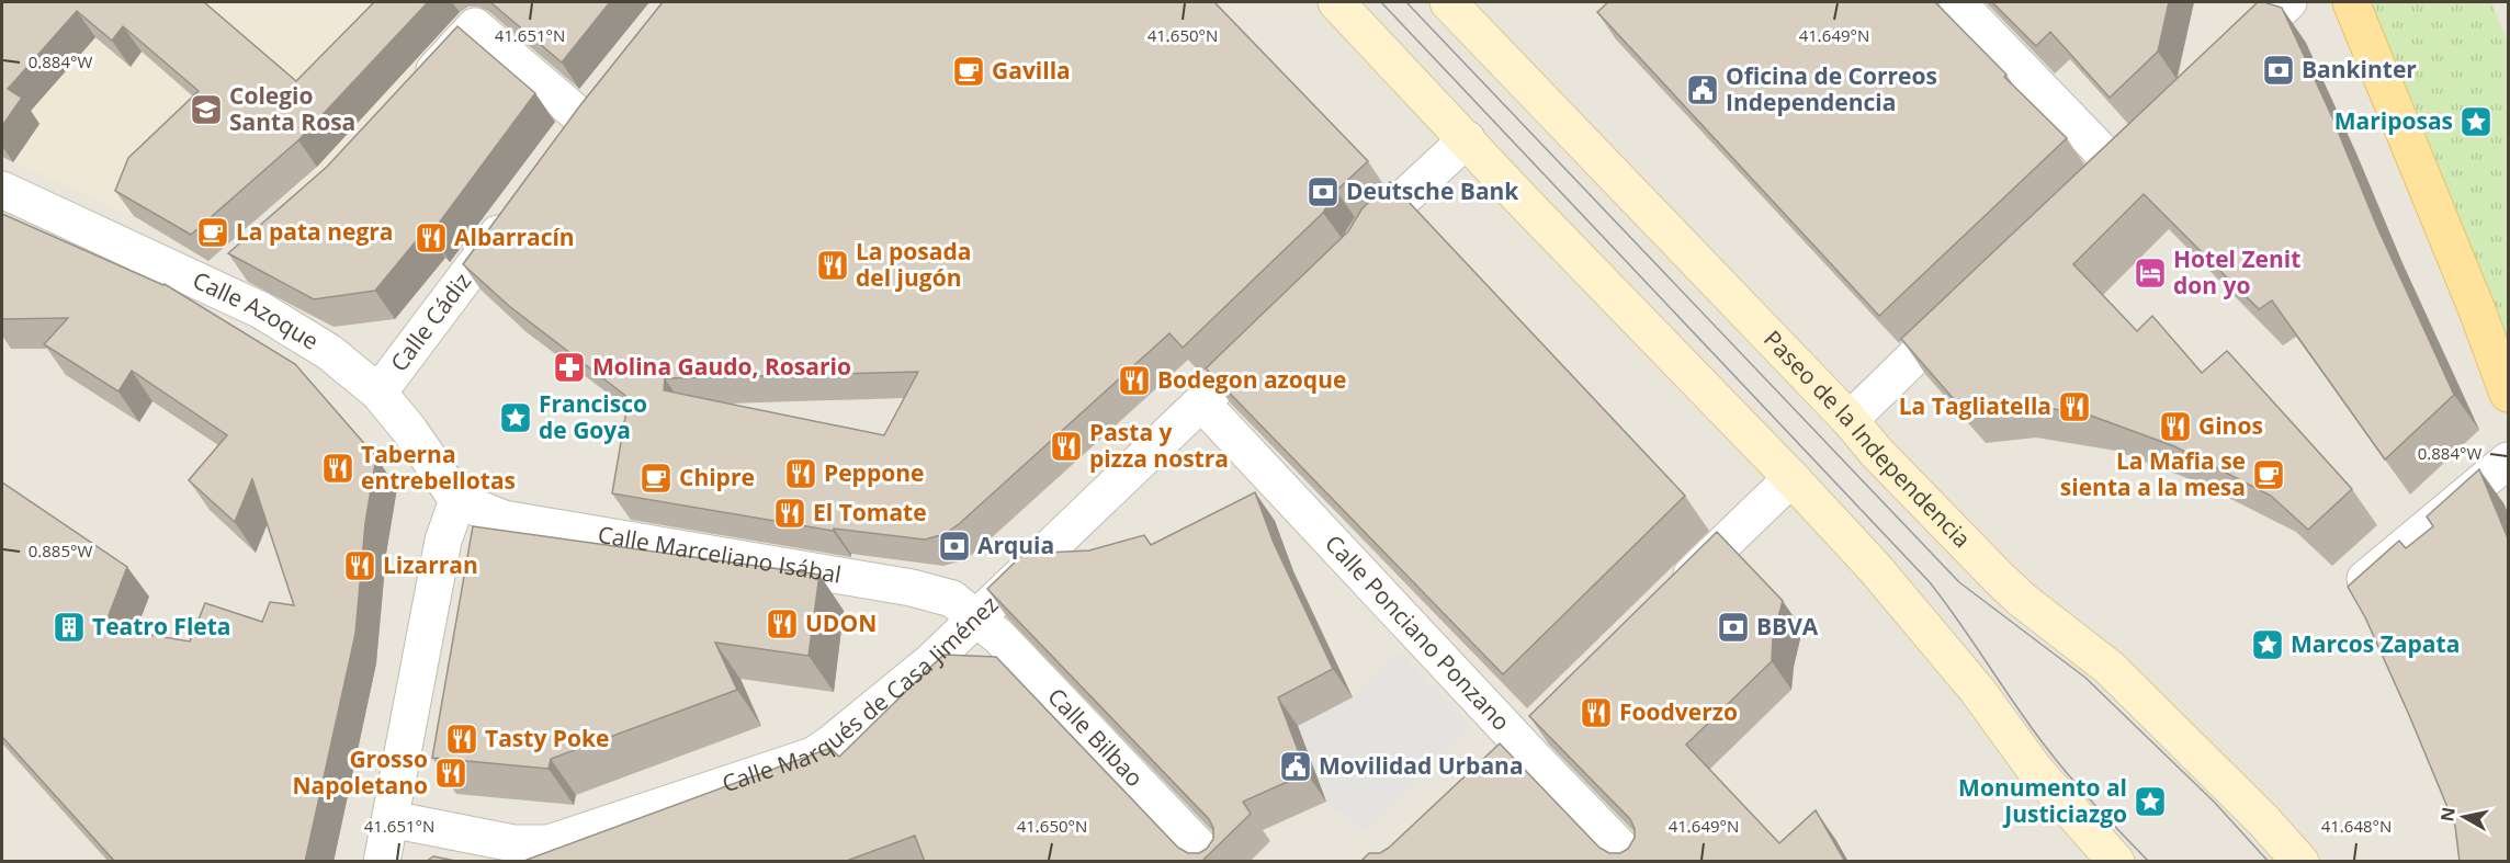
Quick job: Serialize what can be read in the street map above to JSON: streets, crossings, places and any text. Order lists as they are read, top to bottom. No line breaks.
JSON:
{"streets":{"street":["Calle Azoque","Calle Cádiz","Paseo de la Independencia","Calle Marceliano Isábal","Calle Ponciano Ponzano","Calle Marqués de Casa Jiménez","Calle Bilbao"]},"crossings":[["Calle Azoque","Calle Cádiz"],["Calle Azoque","Calle Marceliano Isábal"],["Calle Marceliano Isábal","Calle Marqués de Casa Jiménez"],["Calle Marceliano Isábal","Calle Bilbao"],["Calle Ponciano Ponzano","Calle Marqués de Casa Jiménez"],["Calle Marqués de Casa Jiménez","Calle Bilbao"]],"places":{"bank":["Bankinter","Deutsche Bank","Arquia","BBVA"],"cafe":["Gavilla","La pata negra","La Mafia se sienta a la mesa","Chipre"],"public building":["Oficina de Correos Independencia","Movilidad Urbana"],"school or university":["Colegio Santa Rosa"],"place":["Mariposas","Francisco de Goya","Marcos Zapata","Monumento al Justiciazgo"],"restaurant":["Albarracín","La posada del jugón","Bodegon azoque","La Tagliatella","Ginos","Pasta y pizza nostra","Taberna entrebellotas","Peppone","El Tomate","Lizarran","UDON","Foodverzo","Tasty Poke","Grosso Napoletano"],"hotel":["Hotel Zenit don yo"],"pharmacy":["Molina Gaudo, Rosario"],"building":["Teatro Fleta"]},"north":"left","coordinates":["41.651°N","41.650°N","41.649°N","0.884°W","0.885°W","41.648°N"]}
